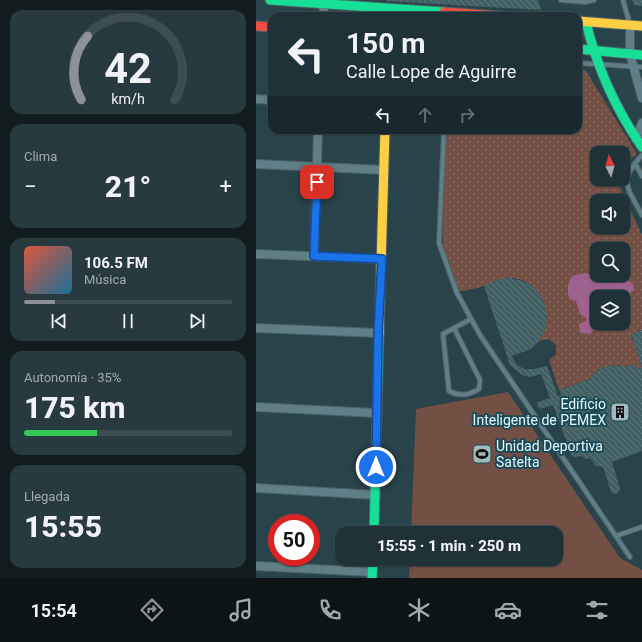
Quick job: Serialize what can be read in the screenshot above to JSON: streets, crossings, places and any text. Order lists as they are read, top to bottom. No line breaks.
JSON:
{"places":{"building":["Edificio Inteligente de PEMEX"],"sports":["Unidad Deportiva Satelta"]},"north":"top","page":{"turn":["150 m","Calle Lope de Aguirre"],"tile":["Clima",["Autonomía · 35%","175 km"],["Llegada","15:55"]],"heat":["−","21°","+"],"song":["106.5 FM","Música"],"limit":"50","trip":"15:55 · 1 min · 250 m","tabs":"15:54","gauge":["42","km/h"]}}
